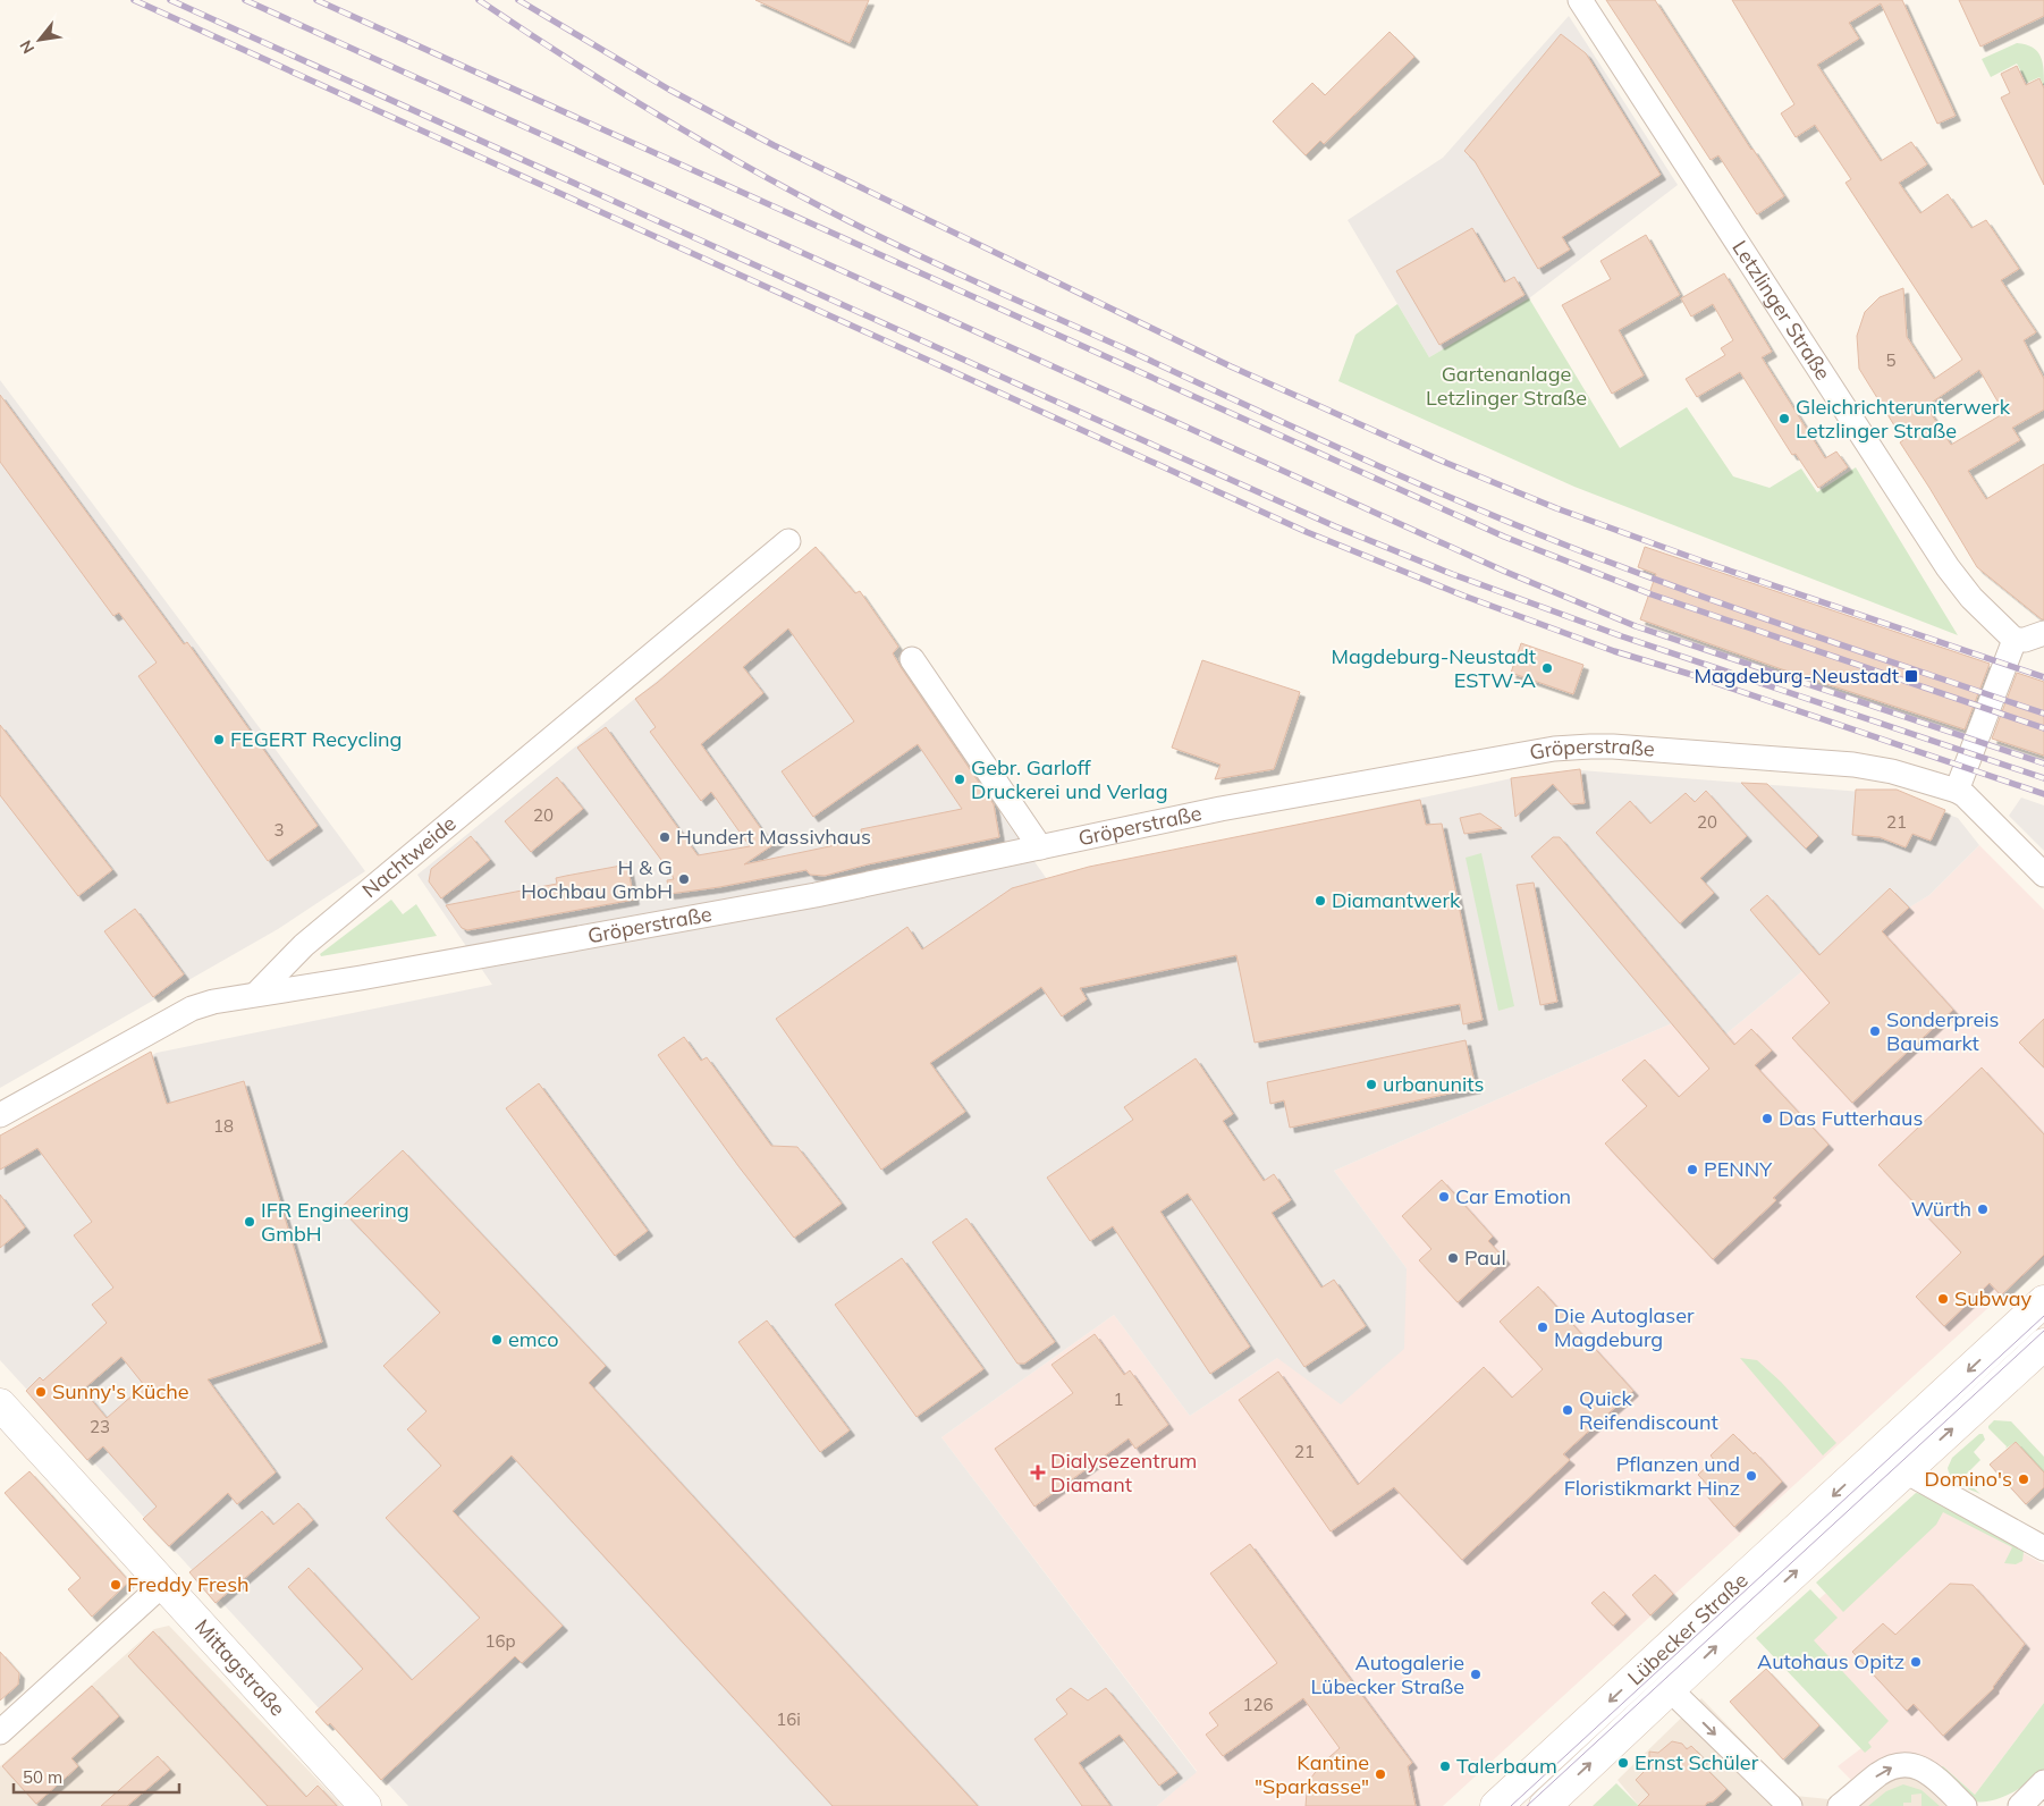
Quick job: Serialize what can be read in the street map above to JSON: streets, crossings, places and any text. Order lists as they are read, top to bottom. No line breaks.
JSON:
{"streets":{"main road":["Lübecker Straße","Mittagstraße"],"street":["Letzlinger Straße","Gröperstraße","Nachtweide"]},"crossings":[["Gröperstraße","Nachtweide"]],"parks":["Gartenanlage Letzlinger Straße"],"places":{"other":["Gleichrichterunterwerk Letzlinger Straße","Magdeburg-Neustadt ESTW-A","FEGERT Recycling","Gebr. Garloff Druckerei und Verlag","Hundert Massivhaus","H & G Hochbau GmbH","Diamantwerk","Sonderpreis Baumarkt","urbanunits","Das Futterhaus","PENNY","Car Emotion","Würth","IFR Engineering GmbH","Paul","Subway","Die Autoglaser Magdeburg","emco","Sunny's Küche","Quick Reifendiscount","Pflanzen und Floristikmarkt Hinz","Domino's","Freddy Fresh","Autohaus Opitz","Autogalerie Lübecker Straße","Ernst Schüler","Talerbaum","Kantine \"Sparkasse\""],"transit":["Magdeburg-Neustadt"],"health":["Dialysezentrum Diamant"]},"house_numbers":["5","20","20","21","3","18","1","23","21","16p","126","16i"],"scale_bar":"50 m","north":"bottom left"}
